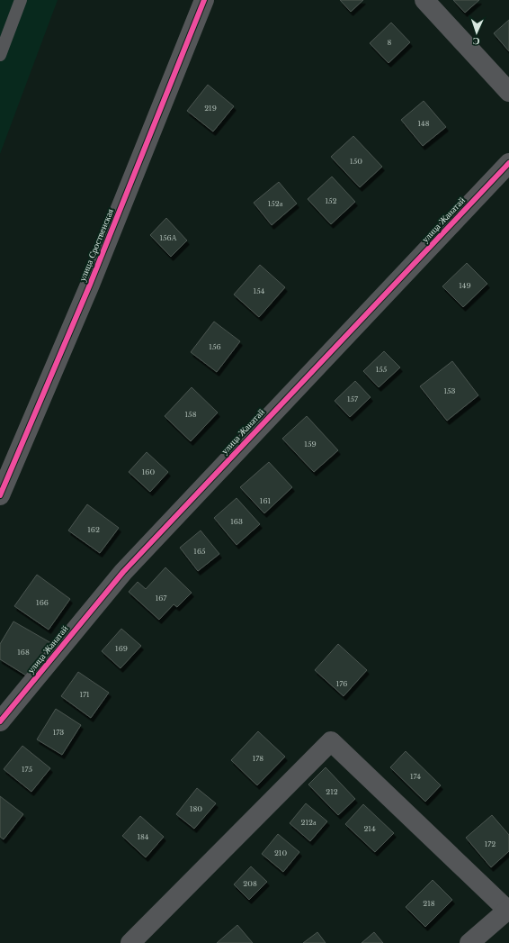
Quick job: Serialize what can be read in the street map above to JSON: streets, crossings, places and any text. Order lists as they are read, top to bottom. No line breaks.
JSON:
{"streets":{"street":["улица Жанатай","улица Сроственская"]},"house_numbers":["8","219","148","150","152","152а","156А","149","154","156","155","153","157","158","159","160","161","163","162","165","167","166","169","168","176","171","173","178","175","174","212","180","212а","214","184","172","210","208","218"],"north":"bottom"}
